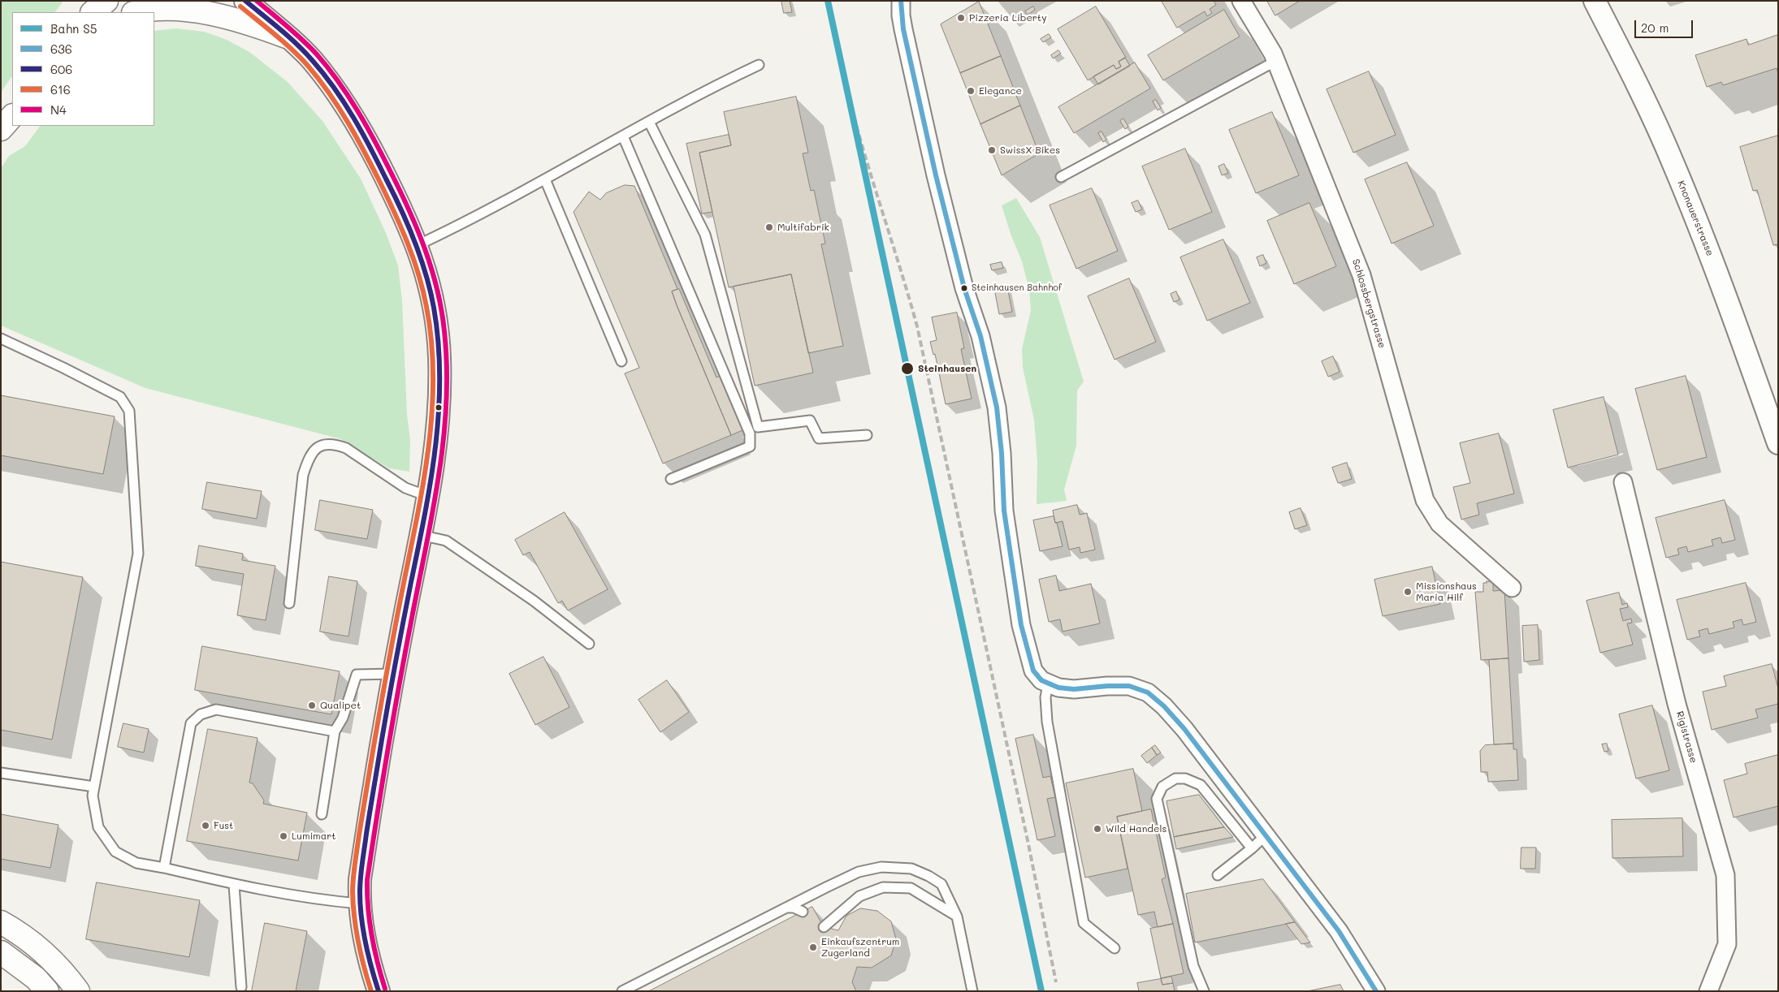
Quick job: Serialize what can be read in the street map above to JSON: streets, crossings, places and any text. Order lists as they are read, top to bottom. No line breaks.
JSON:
{"streets":{"street":["Knonauerstrasse","Schlossbergstrasse","Rigistrasse"]},"places":["Pizzeria Liberty","Elegance","SwissX Bikes","Multifabrik","Steinhausen Bahnhof","Steinhausen","Missionshaus Maria Hilf","Qualipet","Fust","Wild Handels","Lumimart","Einkaufszentrum Zugerland"],"lines":["rail line S5","transit line 636","transit line 606","transit line N4","transit line 616"],"legend":["Bahn S5","636","606","616","N4"],"scale_bar":"20 m"}
